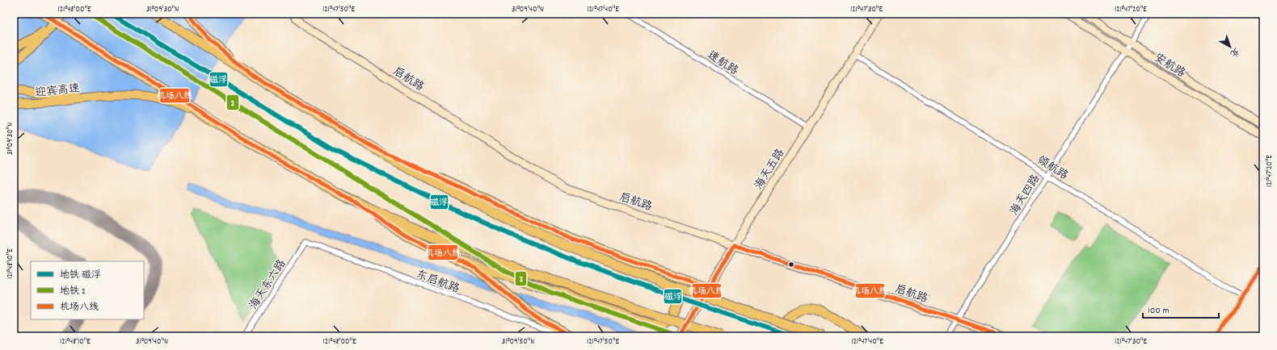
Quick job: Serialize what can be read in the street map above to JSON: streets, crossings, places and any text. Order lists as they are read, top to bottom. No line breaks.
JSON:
{"streets":{"main road":["迎宾高速"],"street":["速航路","安航路","启航路","领航路","海天五路","海天四路","东启航路","海天东六路"]},"crossings":[["速航路","海天五路"],["安航路","海天四路"],["启航路","海天五路"],["启航路","海天四路"],["领航路","海天五路"],["领航路","海天四路"],["东启航路","海天东六路"]],"lines":["metro line 磁浮","metro line 2","transit line 机场八线"],"legend":["地铁 磁浮","地铁 2","机场八线"],"scale_bar":"100 m","north":"bottom right","coordinates":["121°48'00\"E","31°09'30\"N","121°47'50\"E","31°09'40\"N","121°47'40\"E","121°47'30\"E","121°47'20\"E","121°48'10\"E","31°09'50\"N"]}
